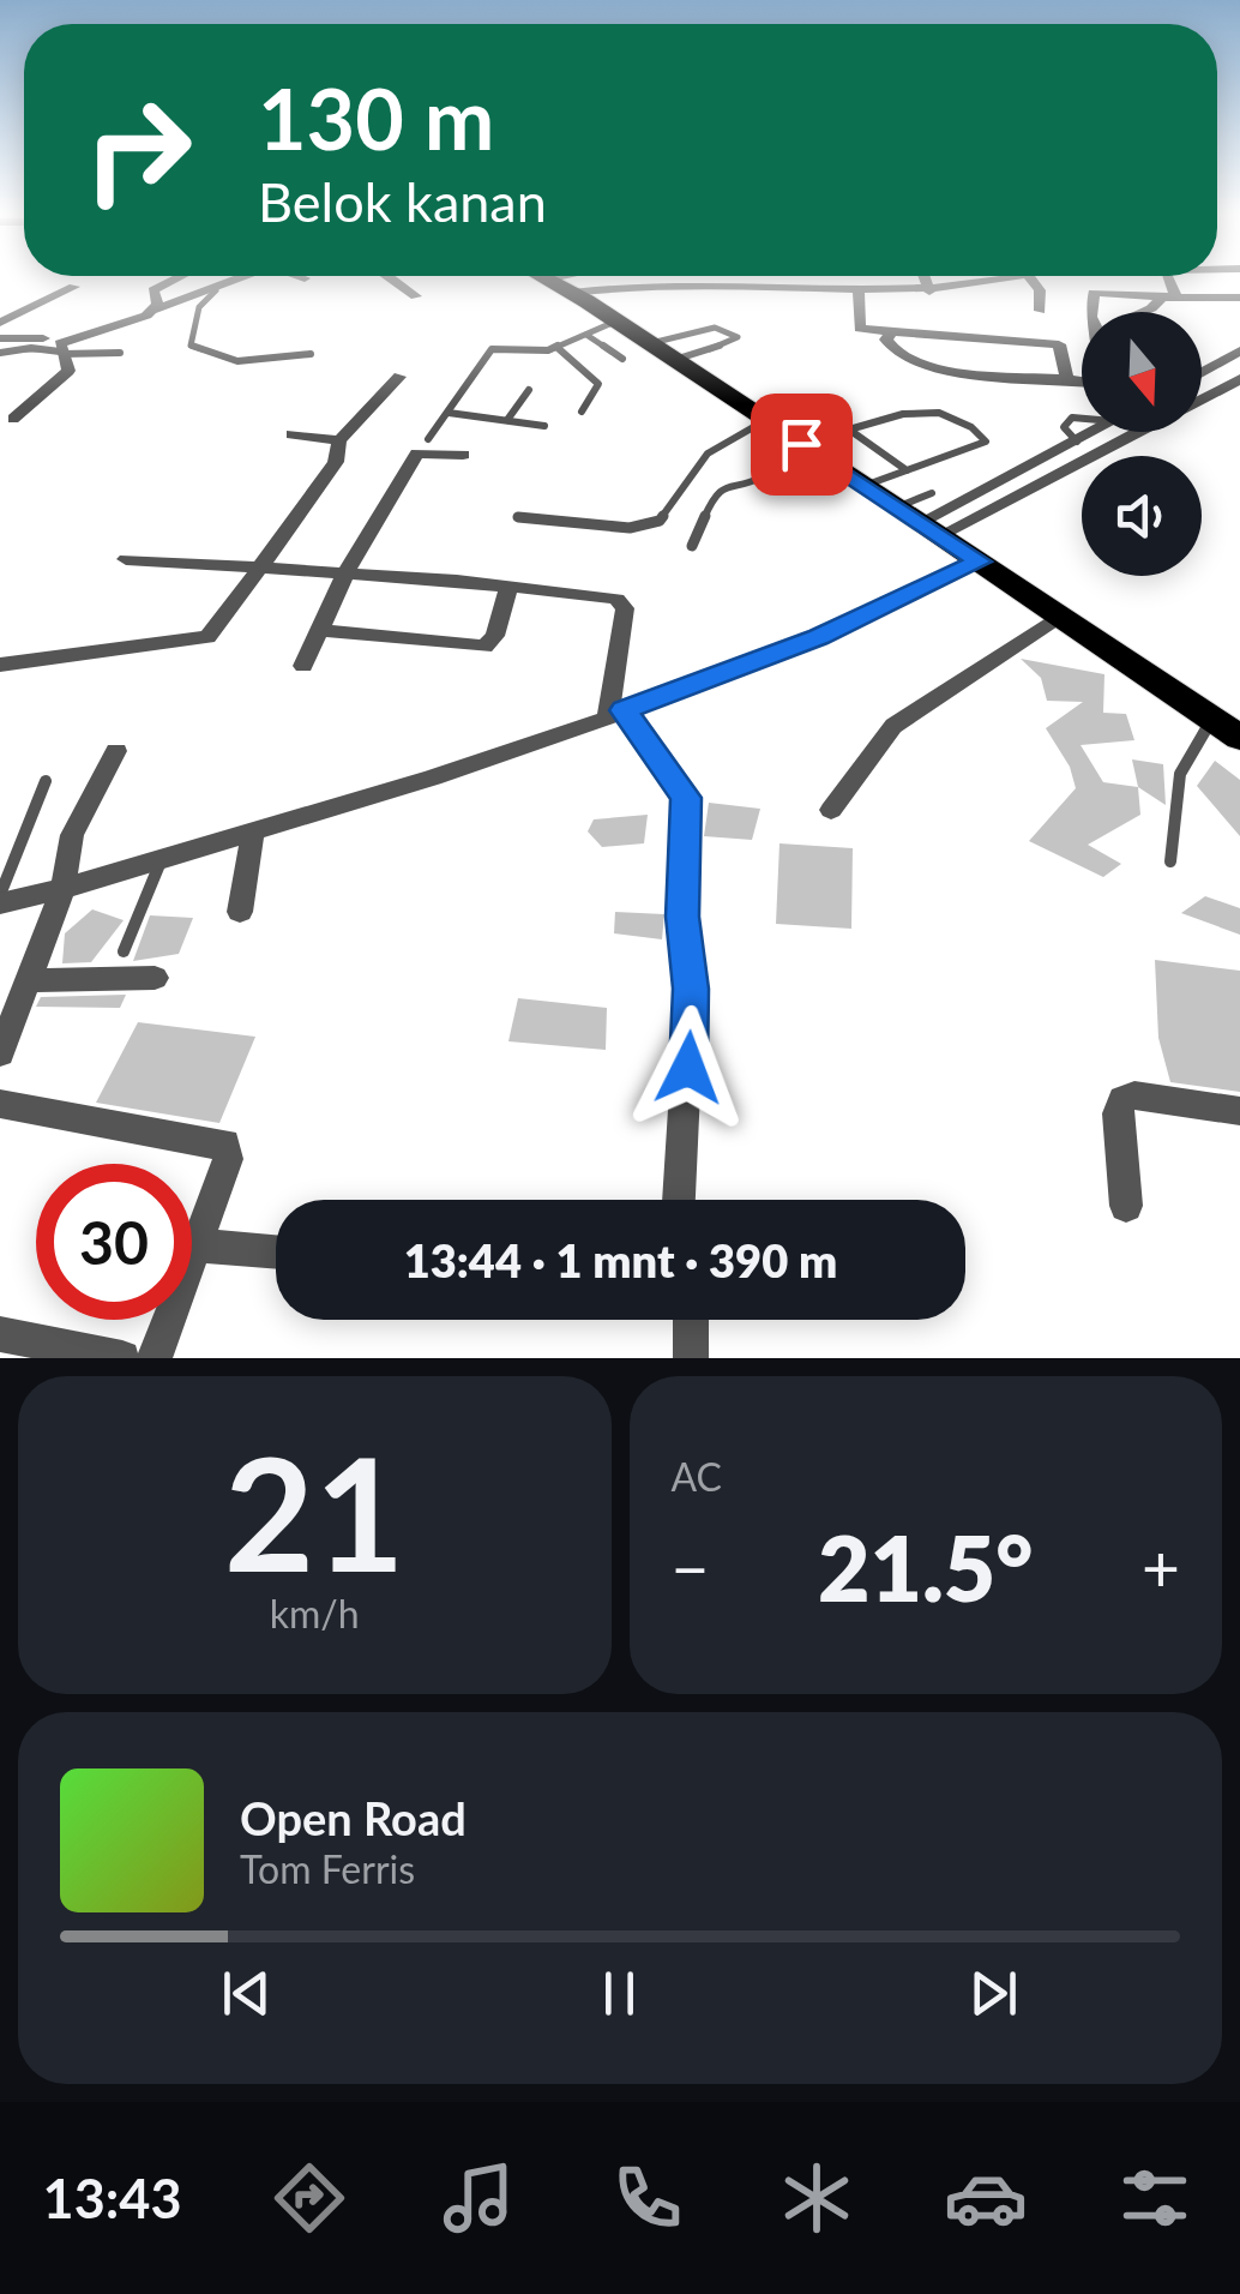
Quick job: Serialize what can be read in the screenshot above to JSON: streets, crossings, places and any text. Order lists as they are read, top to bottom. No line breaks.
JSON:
{"north":"bottom","page":{"turn":["130 m","Belok kanan"],"limit":"30","trip":"13:44 · 1 mnt · 390 m","tile":[["21","km/h"],"AC"],"heat":["−","21.5°","+"],"song":["Open Road","Tom Ferris"],"tabs":"13:43"}}
